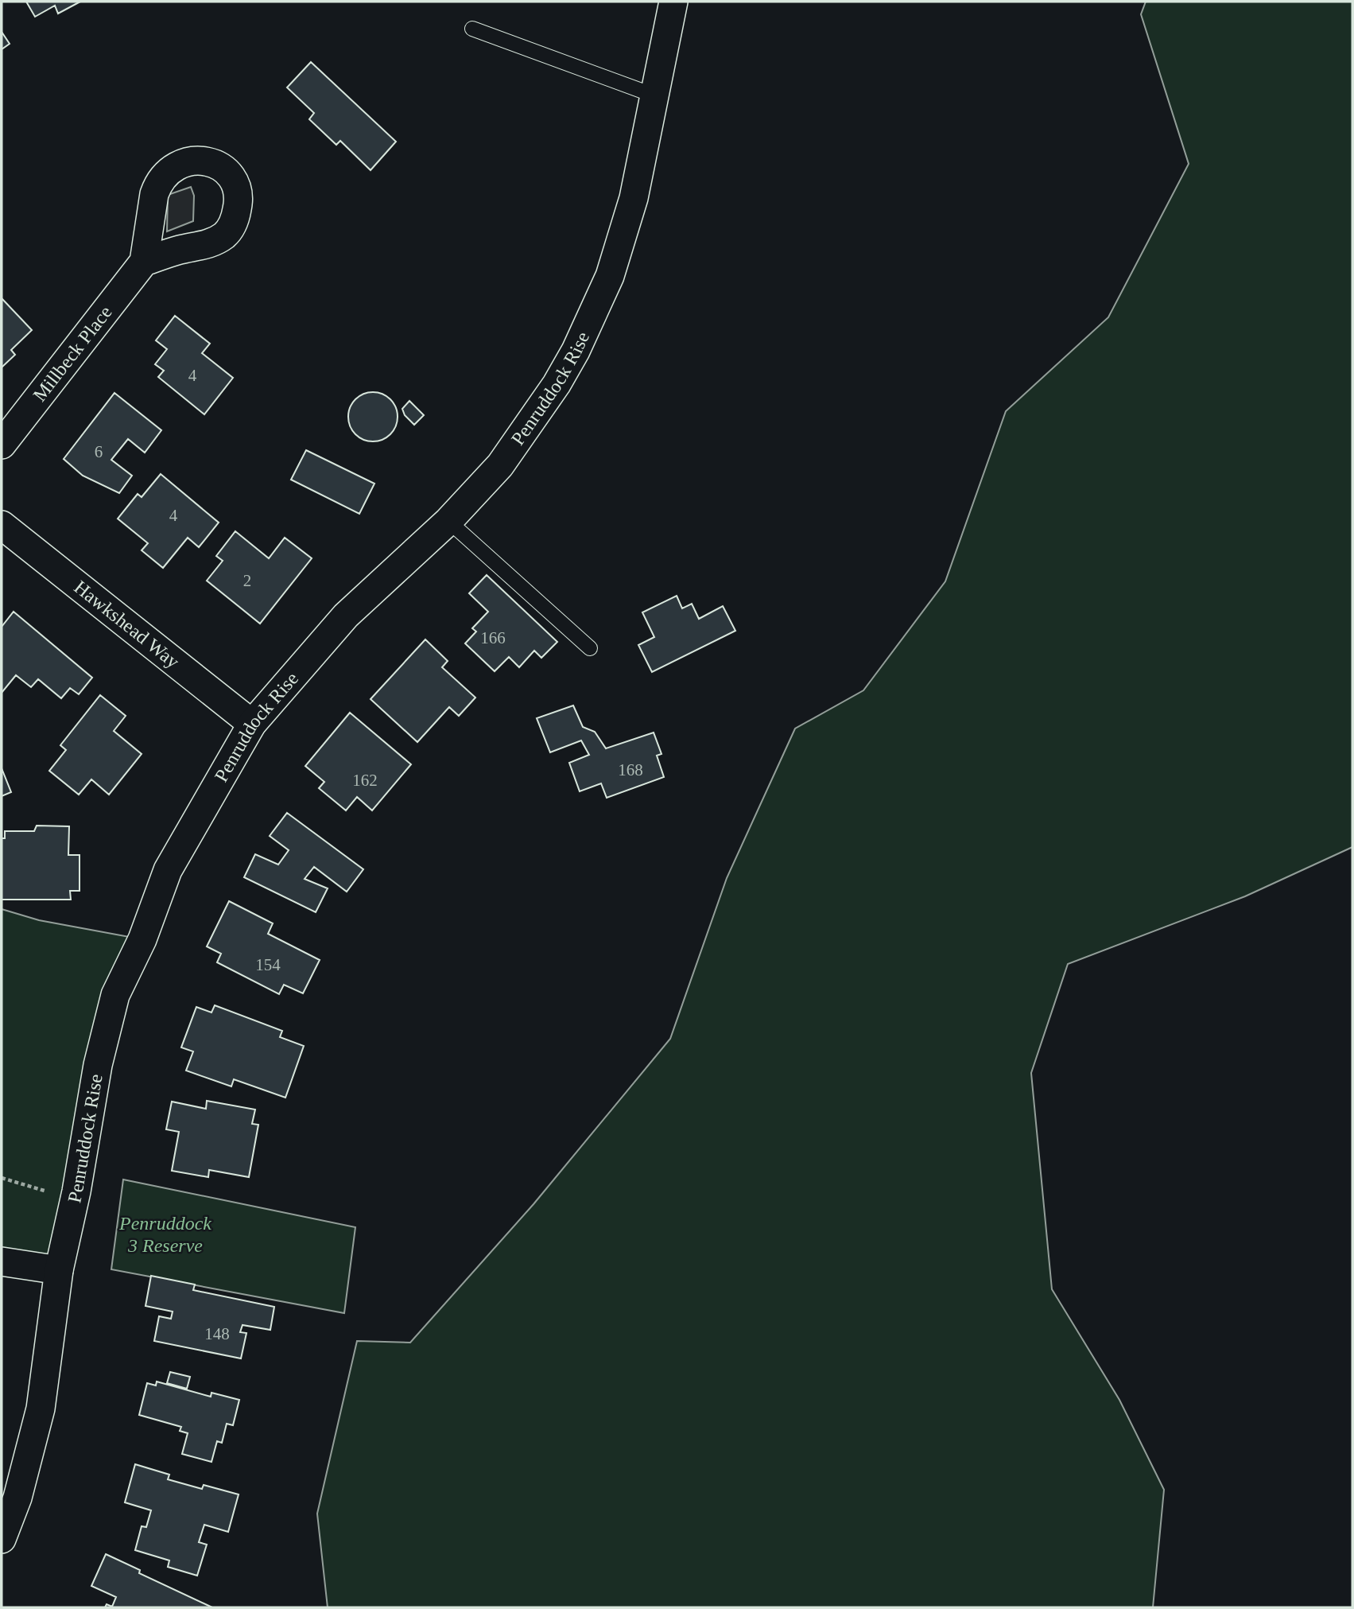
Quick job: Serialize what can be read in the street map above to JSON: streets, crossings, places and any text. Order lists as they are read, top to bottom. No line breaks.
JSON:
{"streets":{"street":["Millbeck Place","Penruddock Rise","Hawkshead Way"]},"crossings":[["Penruddock Rise","Hawkshead Way"]],"parks":["Penruddock 3 Reserve"],"house_numbers":["4","6","4","2","166","168","162","154","148"]}
